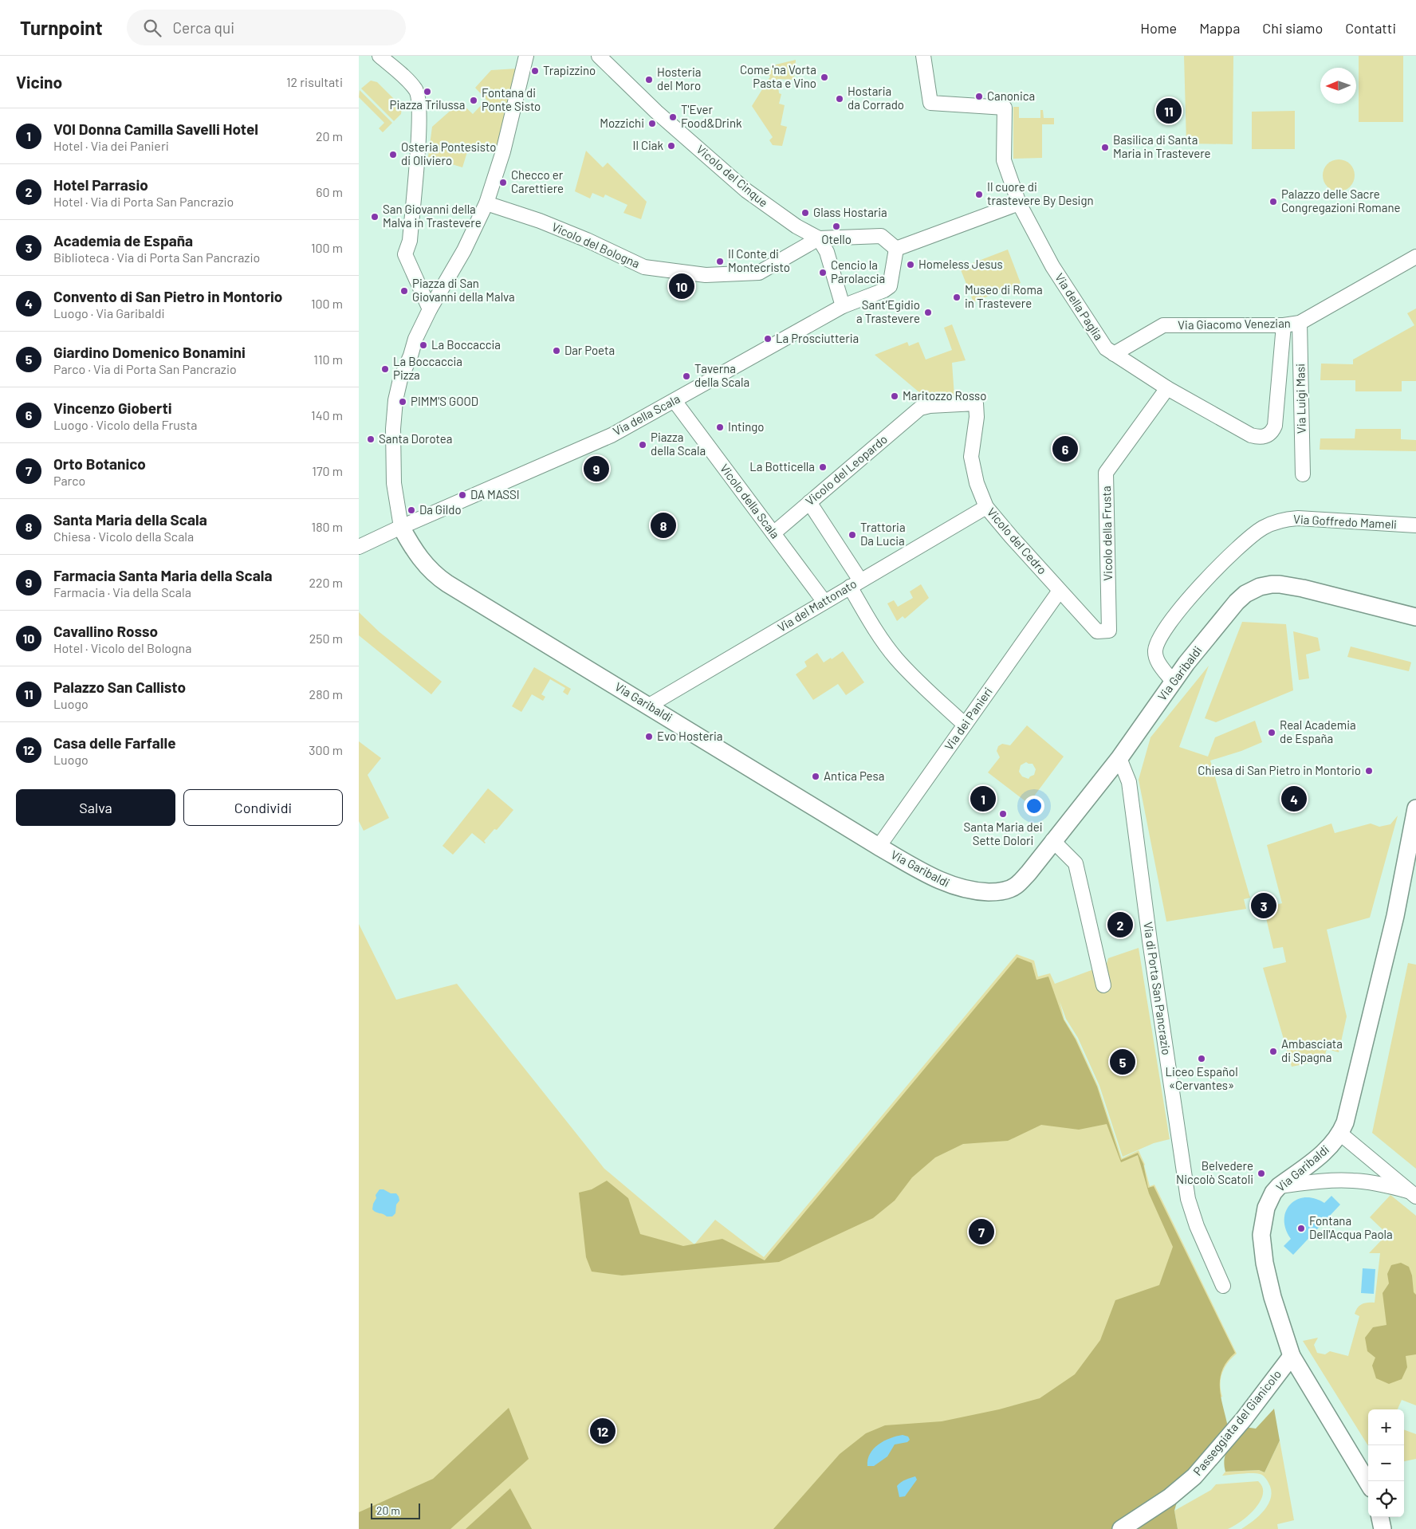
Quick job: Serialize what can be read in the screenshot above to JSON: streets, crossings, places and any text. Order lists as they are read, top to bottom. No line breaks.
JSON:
{"streets":{"street":["Vicolo del Cinque","Vicolo del Bologna","Via della Paglia","Via Giacomo Venezian","Via Luigi Masi","Via della Scala","Vicolo del Leopardo","Vicolo della Scala","Via Goffredo Mameli","Vicolo della Frusta","Vicolo del Cedro","Via del Mattonato","Via Garibaldi","Via dei Panieri","Via di Porta San Pancrazio","Passeggiata del Gianicolo"]},"crossings":[["Vicolo del Cinque","Vicolo del Bologna"],["Via della Paglia","Via Giacomo Venezian"],["Via della Paglia","Vicolo della Frusta"],["Via Giacomo Venezian","Via Luigi Masi"],["Via della Scala","Vicolo della Scala"],["Via della Scala","Via Garibaldi"],["Vicolo del Leopardo","Vicolo della Scala"],["Vicolo del Leopardo","Vicolo del Cedro"],["Vicolo della Scala","Via del Mattonato"],["Via Goffredo Mameli","Via Garibaldi"],["Vicolo della Frusta","Vicolo del Cedro"],["Vicolo della Frusta","Via dei Panieri"],["Vicolo del Cedro","Via del Mattonato"],["Vicolo del Cedro","Via dei Panieri"],["Via del Mattonato","Via Garibaldi"],["Via Garibaldi","Via dei Panieri"],["Via Garibaldi","Via di Porta San Pancrazio"],["Via Garibaldi","Passeggiata del Gianicolo"]],"places":["Trapizzino","Come 'na Vorta Pasta e Vino","Hosteria del Moro","Piazza Trilussa","Canonica","Hostaria da Corrado","Fontana di Ponte Sisto","T'Ever Food&Drink","Mozzichi","Il Ciak","Basilica di Santa Maria in Trastevere","Osteria Pontesisto di Oliviero","Checco er Carettiere","Il cuore di trastevere By Design","Palazzo delle Sacre Congregazioni Romane","Glass Hostaria","San Giovanni della Malva in Trastevere","Otello","Il Conte di Montecristo","Homeless Jesus","Cencio la Parolaccia","Piazza di San Giovanni della Malva","Museo di Roma in Trastevere","Sant’Egidio a Trastevere","La Prosciutteria","La Boccaccia","Dar Poeta","La Boccaccia Pizza","Taverna della Scala","Maritozzo Rosso","PIMM'S GOOD","Intingo","Santa Dorotea","Piazza della Scala","La Botticella","DA MASSI","Da Gildo","Trattoria Da Lucia","Real Academia de España","Evo Hosteria","Chiesa di San Pietro in Montorio","Antica Pesa","Santa Maria dei Sette Dolori","Ambasciata di Spagna","Liceo Español «Cervantes»","Belvedere Niccolò Scatoli","Fontana Dell'Acqua Paola"],"scale_bar":"20 m","north":"left","page":{"header":"Turnpoint","search":"Cerca qui","nav":["Home","Mappa","Chi siamo","Contatti"],"heading":["Vicino","12 risultati"],"pins":["11","10","6","9","8","1","4","3","2","5","7","12"],"list":[{"mark":"1","name":"VOI Donna Camilla Savelli Hotel","note":"Hotel · Via dei Panieri","value":"20 m"},{"mark":"2","name":"Hotel Parrasio","note":"Hotel · Via di Porta San Pancrazio","value":"60 m"},{"mark":"3","name":"Academia de España","note":"Biblioteca · Via di Porta San Pancrazio","value":"100 m"},{"mark":"4","name":"Convento di San Pietro in Montorio","note":"Luogo · Via Garibaldi","value":"100 m"},{"mark":"5","name":"Giardino Domenico Bonamini","note":"Parco · Via di Porta San Pancrazio","value":"110 m"},{"mark":"6","name":"Vincenzo Gioberti","note":"Luogo · Vicolo della Frusta","value":"140 m"},{"mark":"7","name":"Orto Botanico","note":"Parco","value":"170 m"},{"mark":"8","name":"Santa Maria della Scala","note":"Chiesa · Vicolo della Scala","value":"180 m"},{"mark":"9","name":"Farmacia Santa Maria della Scala","note":"Farmacia · Via della Scala","value":"220 m"},{"mark":"10","name":"Cavallino Rosso","note":"Hotel · Vicolo del Bologna","value":"250 m"},{"mark":"11","name":"Palazzo San Callisto","note":"Luogo","value":"280 m"},{"mark":"12","name":"Casa delle Farfalle","note":"Luogo","value":"300 m"}],"buttons":["Salva","Condividi"],"map_buttons":["+","−"],"scale":"20 m"}}
